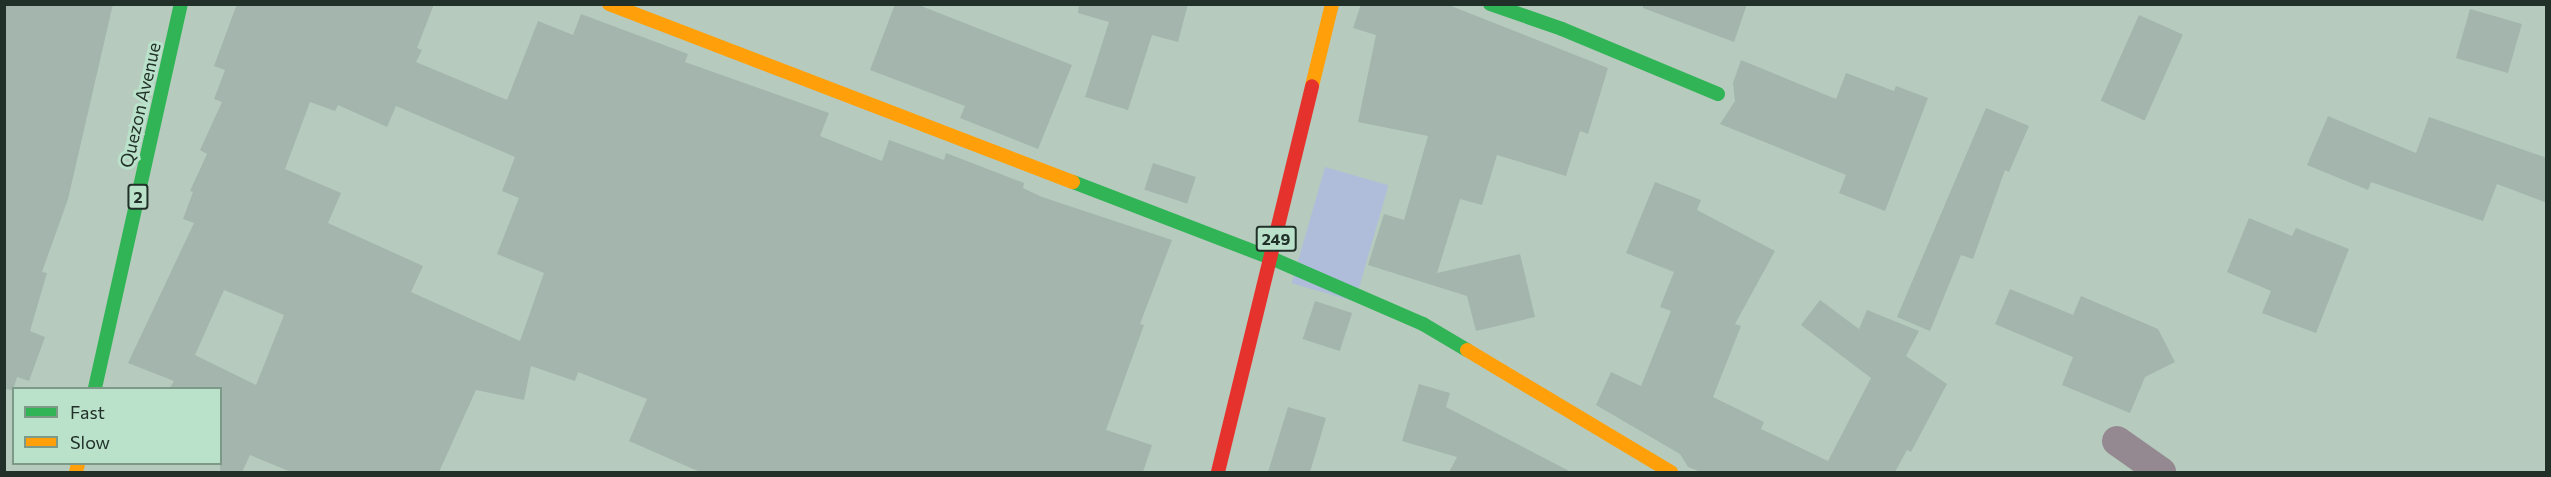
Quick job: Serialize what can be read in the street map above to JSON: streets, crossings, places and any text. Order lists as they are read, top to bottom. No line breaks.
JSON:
{"streets":{"main road":["Quezon Avenue","2","249"]},"legend":["Fast","Slow"]}
